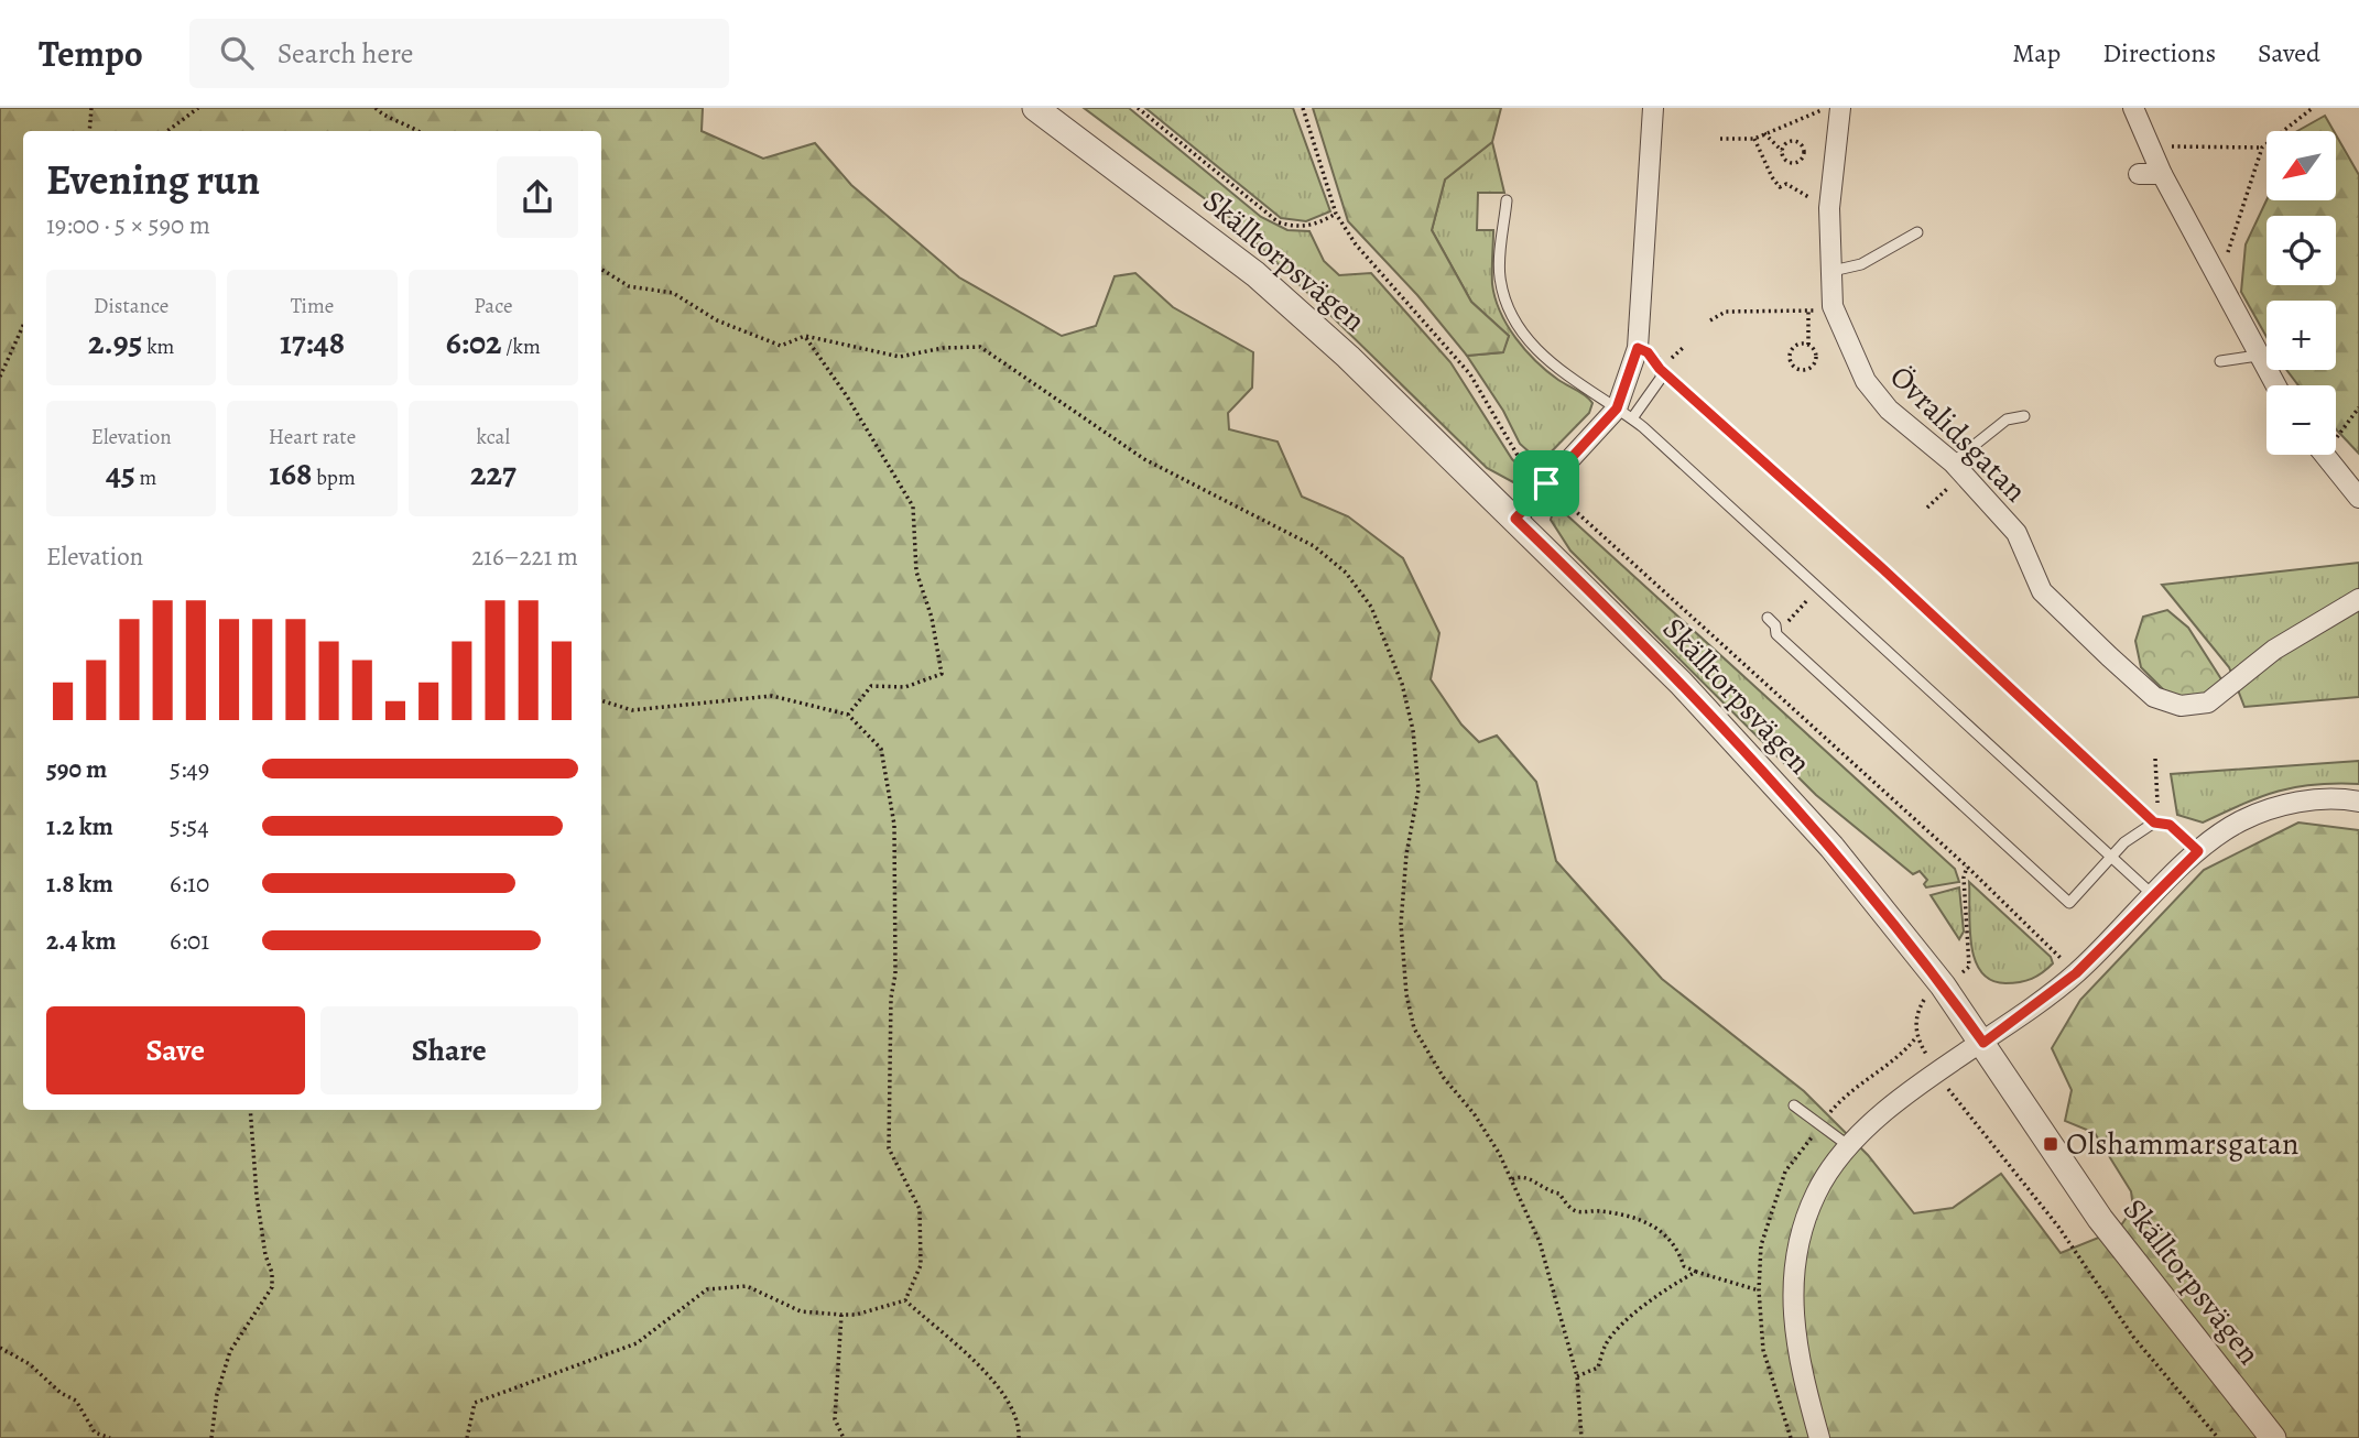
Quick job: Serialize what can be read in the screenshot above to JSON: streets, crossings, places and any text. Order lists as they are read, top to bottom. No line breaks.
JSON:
{"streets":{"street":["Skälltorpsvägen","Övralidsgatan"]},"places":{"transit":["Olshammarsgatan"]},"north":"bottom left","page":{"header":"Tempo","search":"Search here","nav":["Map","Directions","Saved"],"map_buttons":["+","−"],"heading":["Evening run","19:00 · 5 × 590 m"],"stats":[["Distance","2.95 km"],["Time","17:48"],["Pace","6:02 /km"],["Elevation","45 m"],["Heart rate","168 bpm"],["kcal","227"]],"chart":["Elevation","216–221 m"],"list":[{"name":"590 m","note":"5:49"},{"name":"1.2 km","note":"5:54"},{"name":"1.8 km","note":"6:10"},{"name":"2.4 km","note":"6:01"}],"buttons":["Save","Share"]}}
